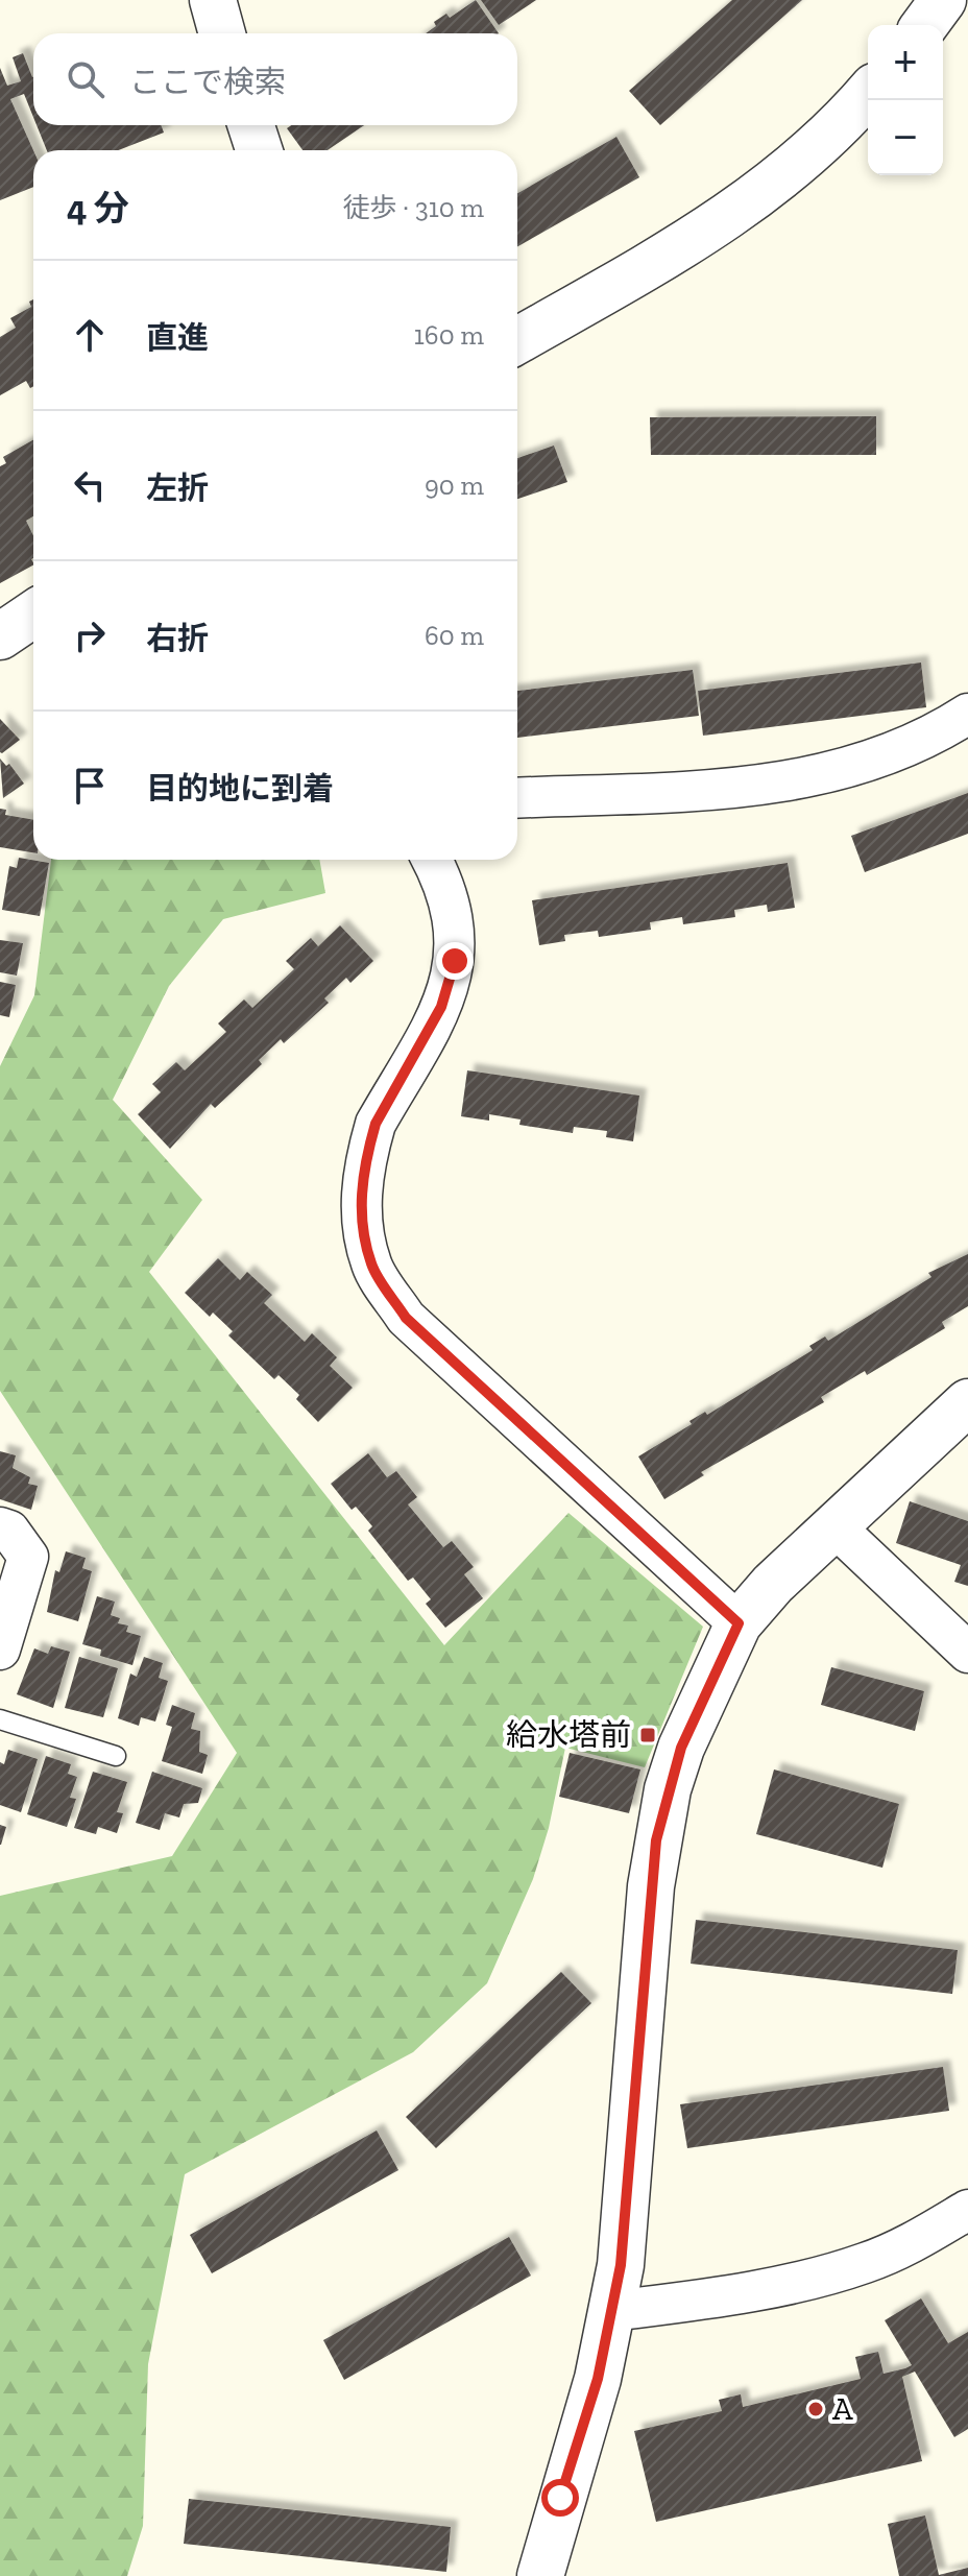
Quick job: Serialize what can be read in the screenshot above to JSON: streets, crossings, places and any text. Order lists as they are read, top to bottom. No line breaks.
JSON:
{"places":{"transit":["給水塔前"],"other":["A"]},"page":{"map_buttons":["+","−"],"search":"ここで検索","heading":["4 分","徒歩 · 310 m"],"list":[["直進","160 m"],["左折","90 m"],["右折","60 m"],"目的地に到着"]}}
